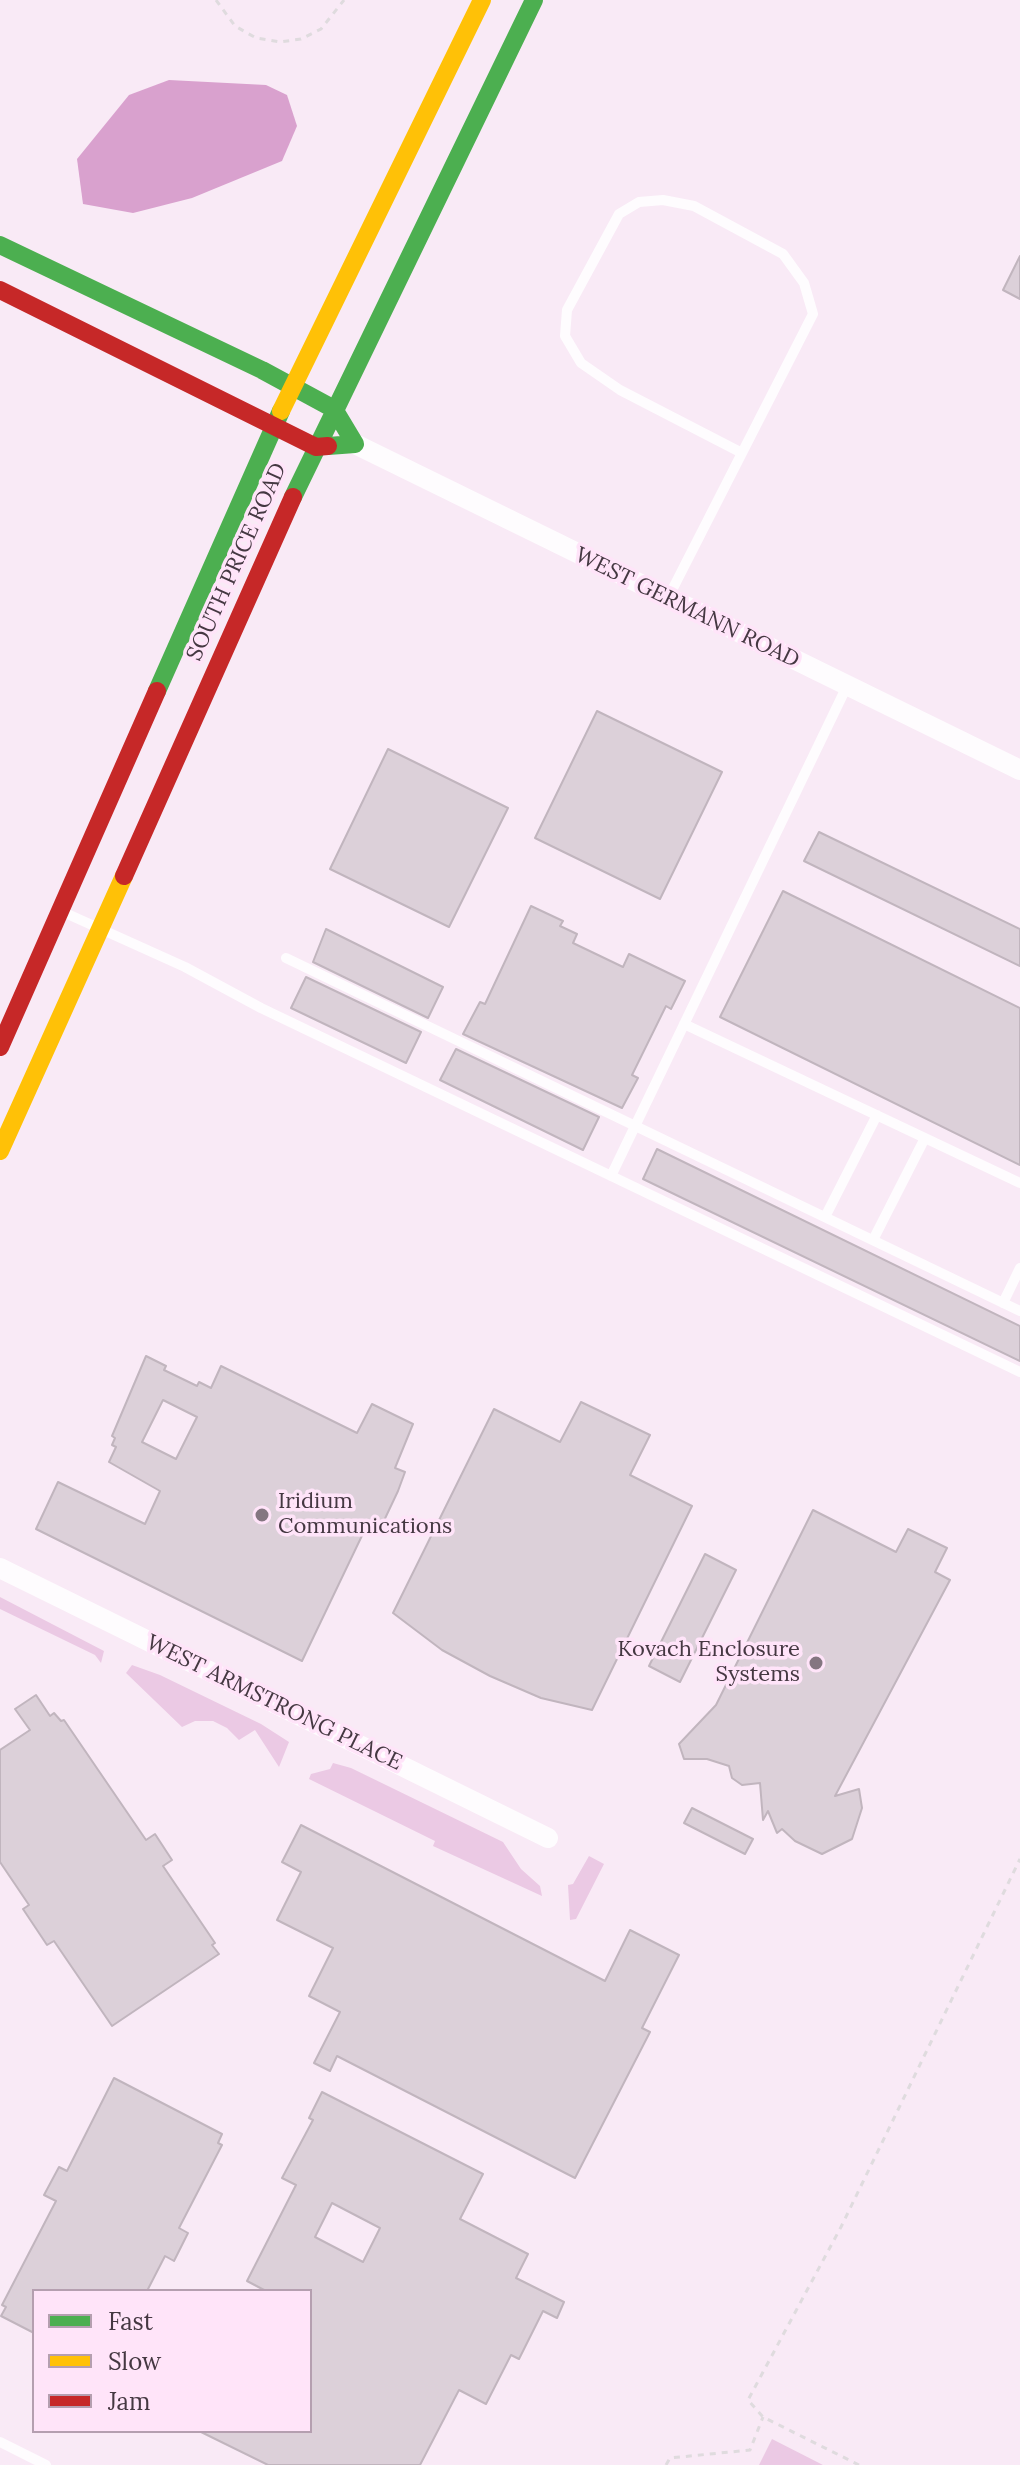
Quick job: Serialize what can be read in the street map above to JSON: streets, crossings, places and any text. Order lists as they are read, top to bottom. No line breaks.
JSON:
{"streets":{"main road":["SOUTH PRICE ROAD"],"street":["WEST GERMANN ROAD","WEST ARMSTRONG PLACE"]},"places":["Iridium Communications","Kovach Enclosure Systems"],"legend":["Fast","Slow","Jam"]}
